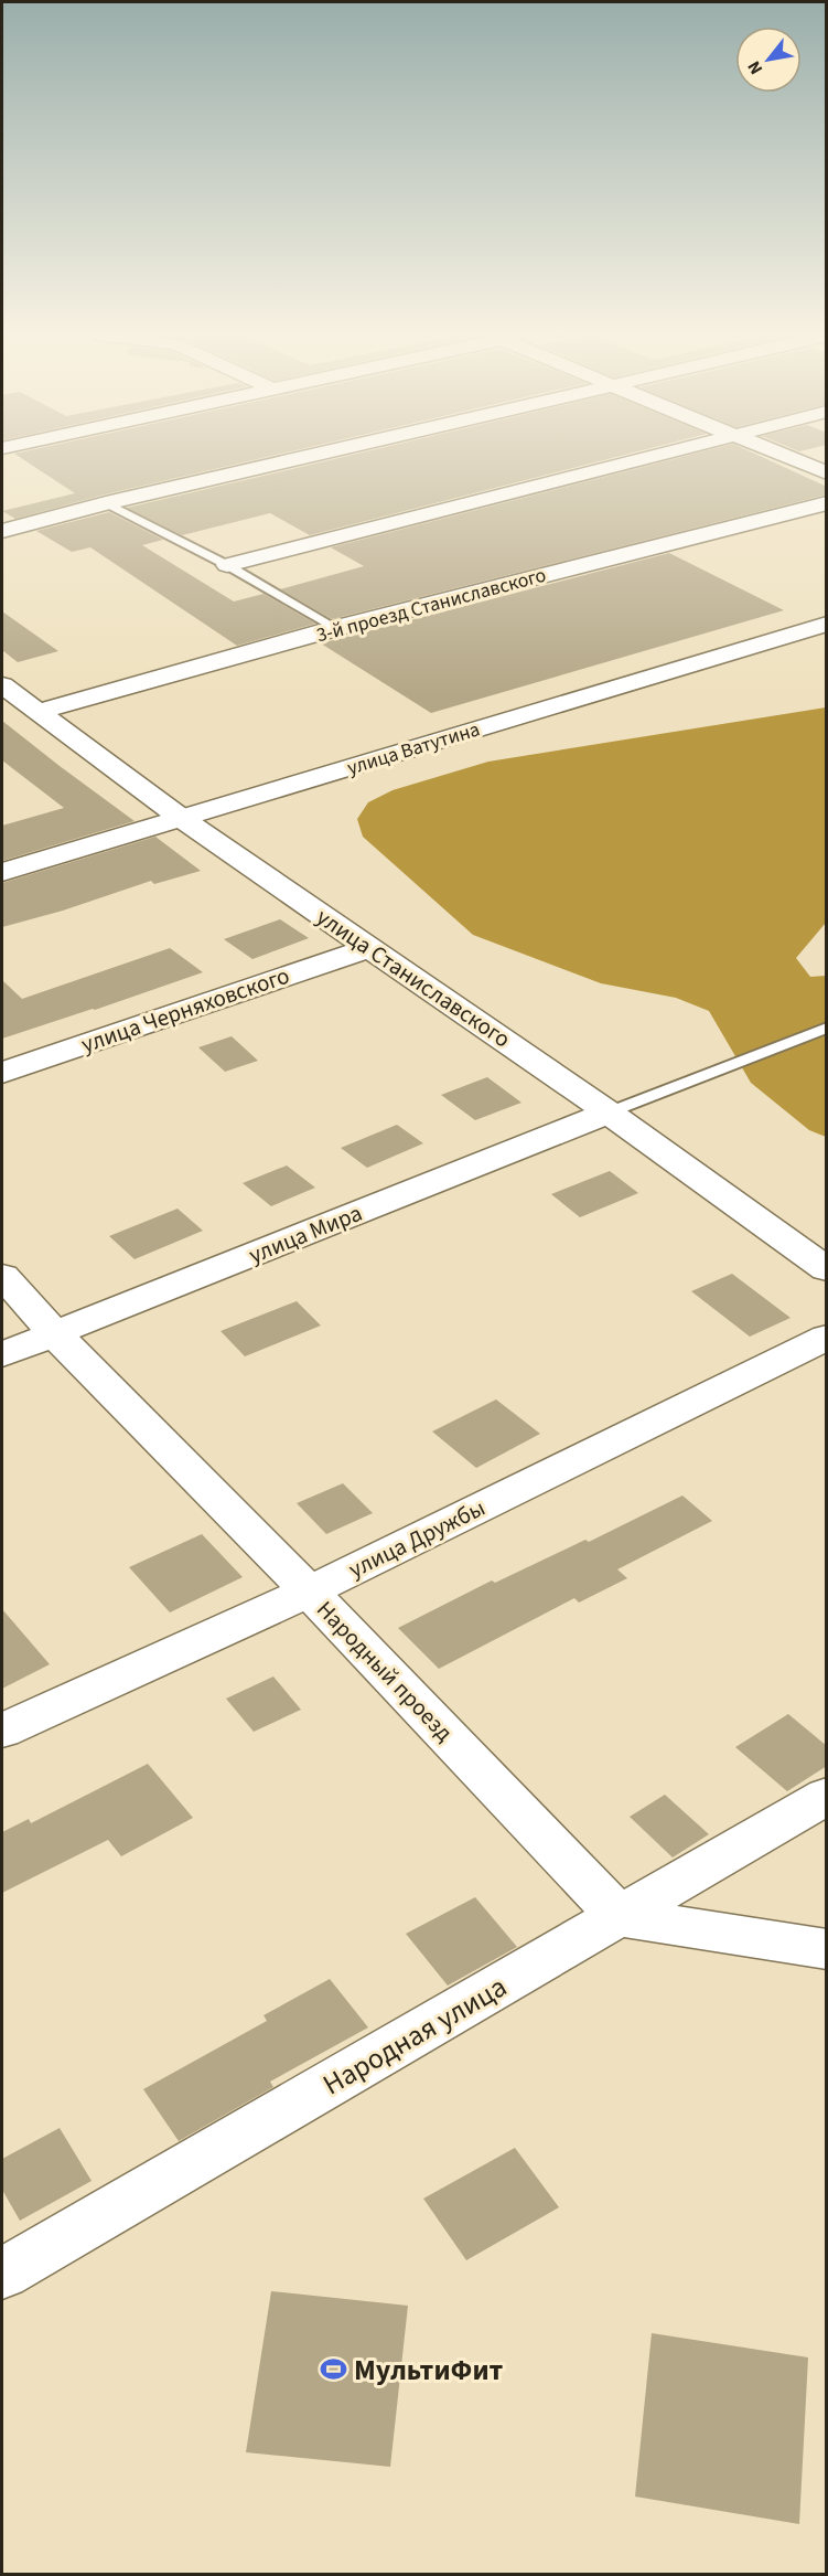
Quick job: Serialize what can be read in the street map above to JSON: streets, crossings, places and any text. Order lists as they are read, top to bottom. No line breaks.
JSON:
{"streets":{"street":["3-й проезд Станиславского","улица Ватутина","улица Станиславского","улица Черняховского","улица Мира","улица Дружбы","Народный проезд","Народная улица"]},"crossings":[["3-й проезд Станиславского","улица Станиславского"],["улица Ватутина","улица Станиславского"],["улица Станиславского","улица Черняховского"],["улица Станиславского","улица Мира"],["улица Мира","Народный проезд"],["улица Дружбы","Народный проезд"],["Народный проезд","Народная улица"]],"places":{"sports":["МультиФит"]},"north":"bottom left"}
